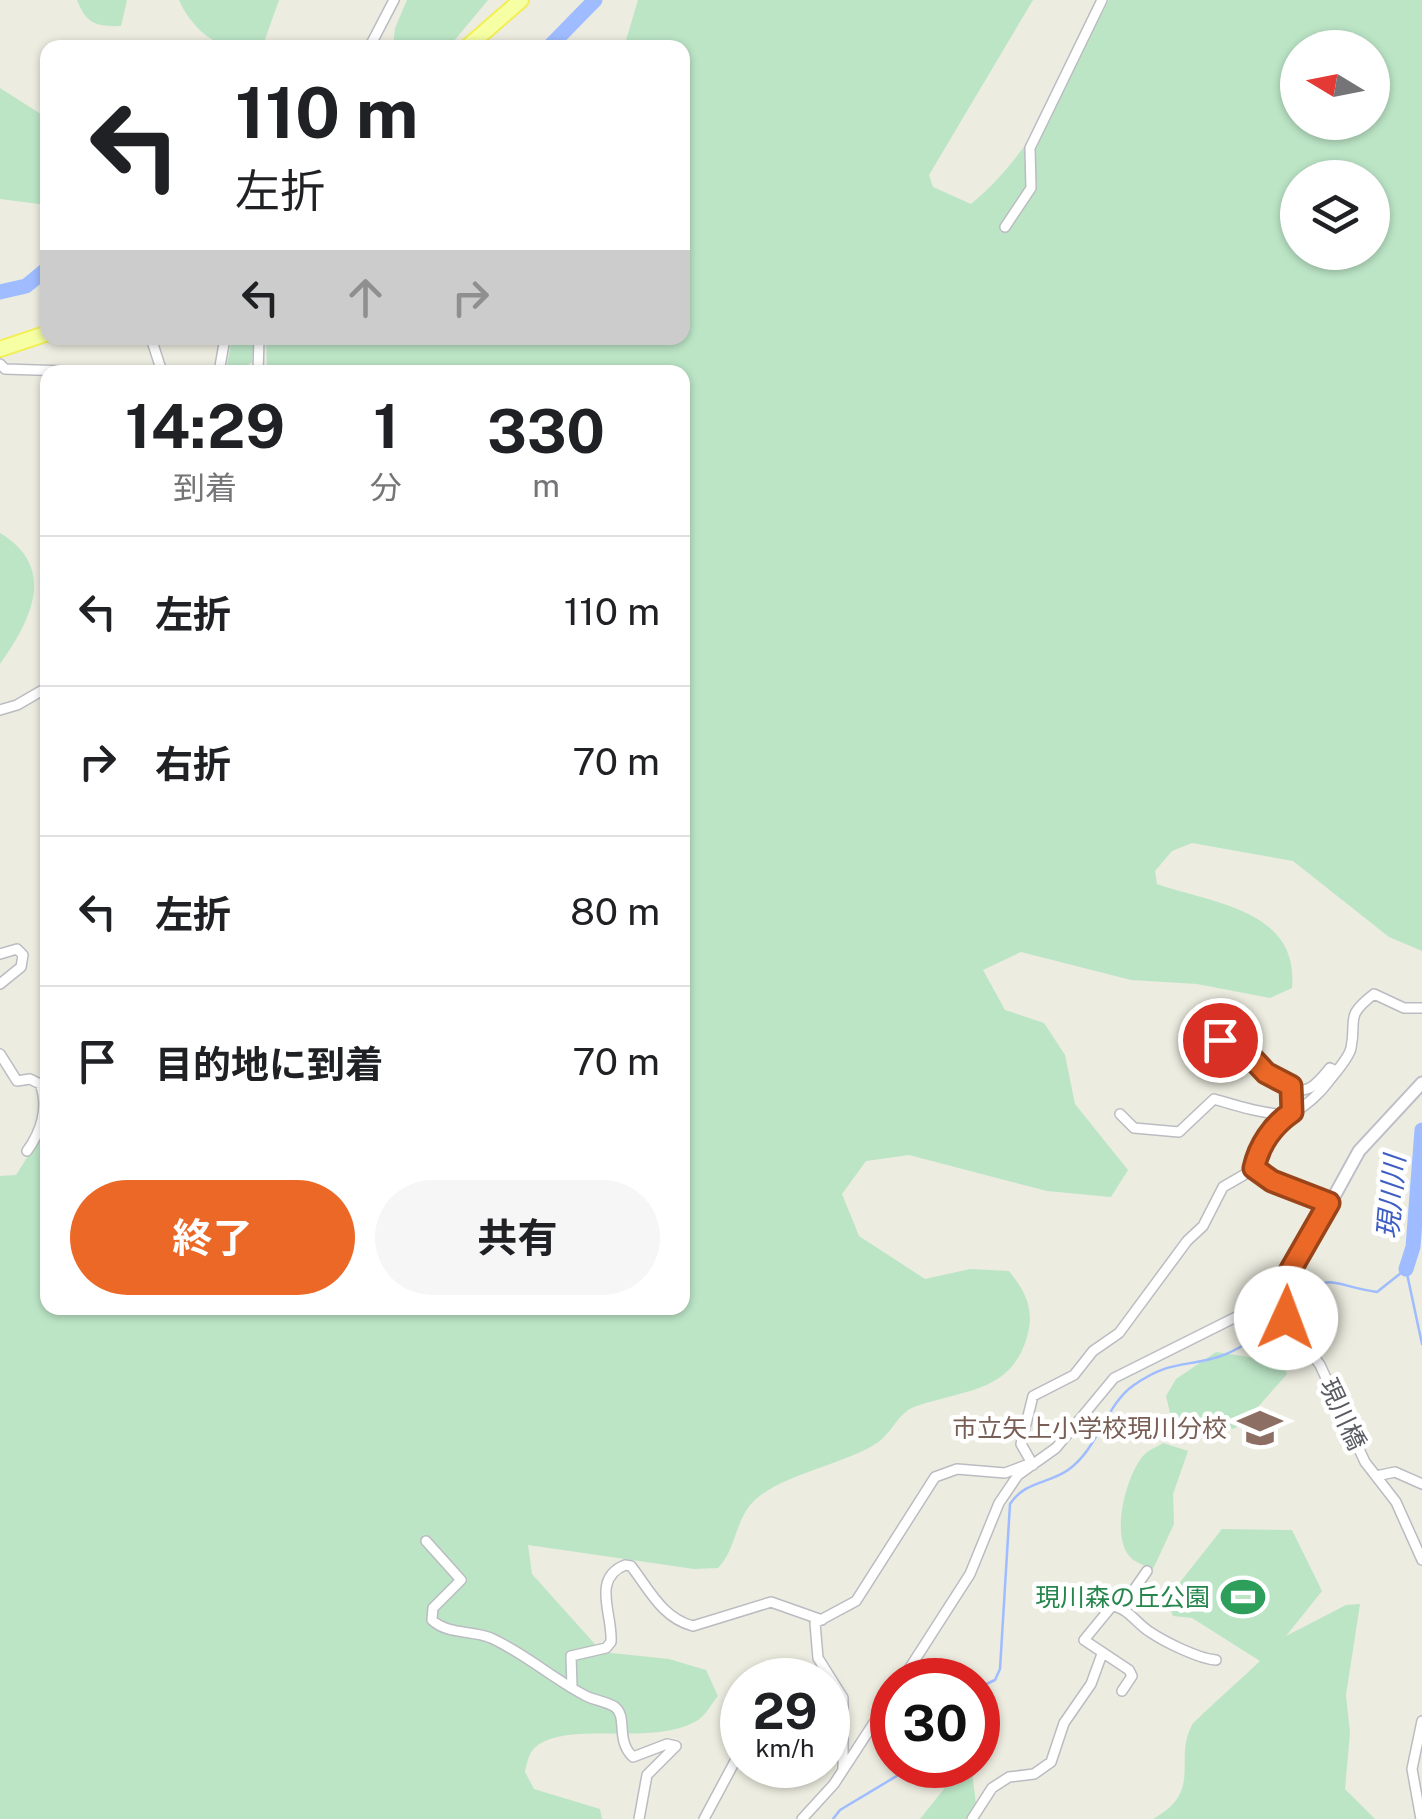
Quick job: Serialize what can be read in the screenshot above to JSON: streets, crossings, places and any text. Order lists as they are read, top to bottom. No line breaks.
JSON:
{"streets":{"street":["現川橋"]},"water":["現川川"],"places":{"school or university":["市立矢上小学校現川分校"],"sports":["現川森の丘公園"]},"north":"left","page":{"turn":["110 m","左折"],"eta":["14:29","到着","1","分","330","m"],"list":[{"name":"左折","value":"110 m"},{"name":"右折","value":"70 m"},{"name":"左折","value":"80 m"},{"name":"目的地に到着","value":"70 m"}],"buttons":["終了","共有"],"speed":"29 km/h","limit":"30"}}
